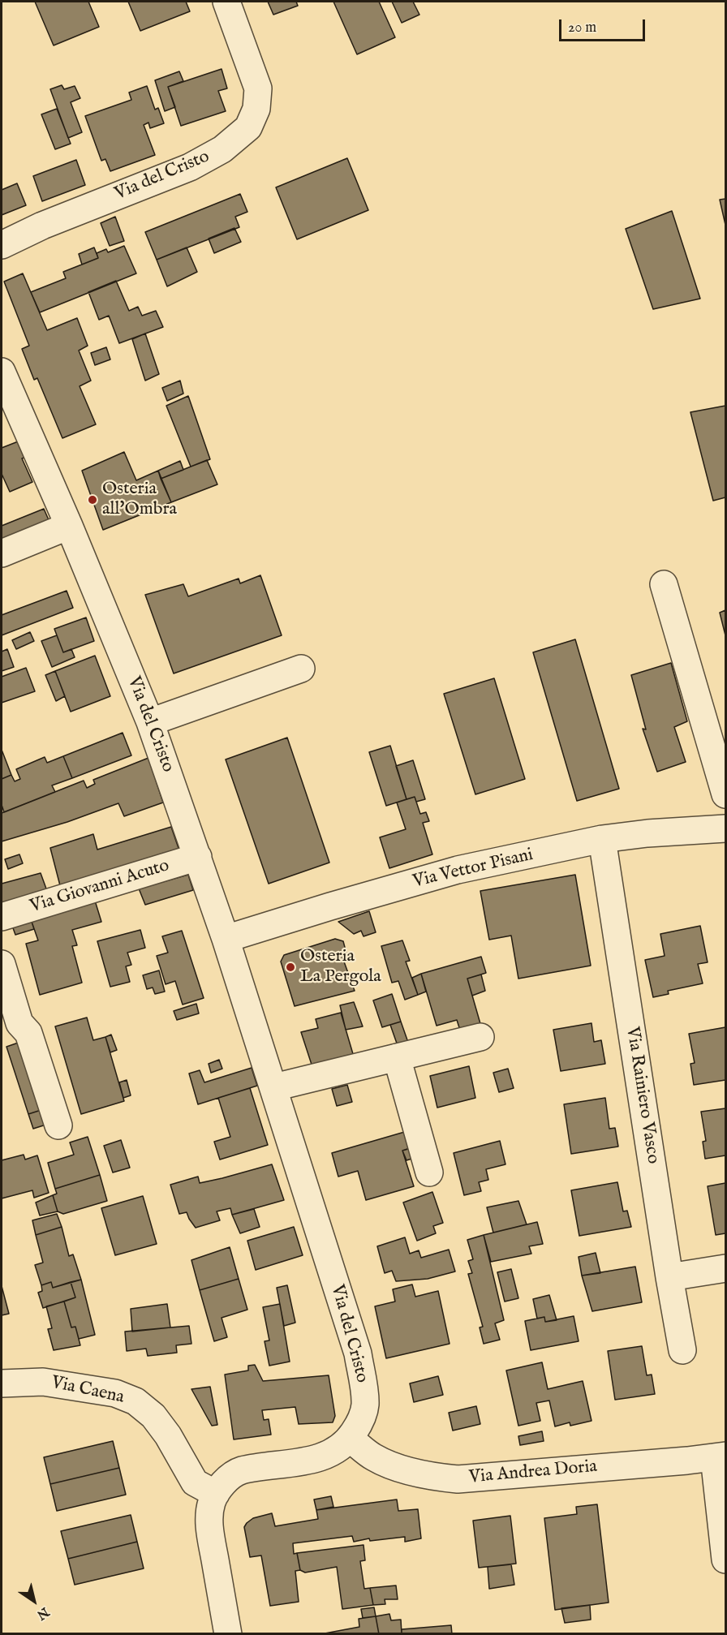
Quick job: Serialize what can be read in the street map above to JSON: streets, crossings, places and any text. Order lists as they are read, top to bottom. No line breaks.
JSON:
{"streets":{"street":["Via del Cristo","Via Vettor Pisani","Via Giovanni Acuto","Via Rainiero Vasco","Via Caena","Via Andrea Doria"]},"crossings":[["Via del Cristo","Via Vettor Pisani"],["Via del Cristo","Via Giovanni Acuto"],["Via del Cristo","Via Caena"],["Via del Cristo","Via Andrea Doria"],["Via Vettor Pisani","Via Rainiero Vasco"]],"places":["Osteria all'Ombra","Osteria La Pergola"],"scale_bar":"20 m","north":"bottom right"}
